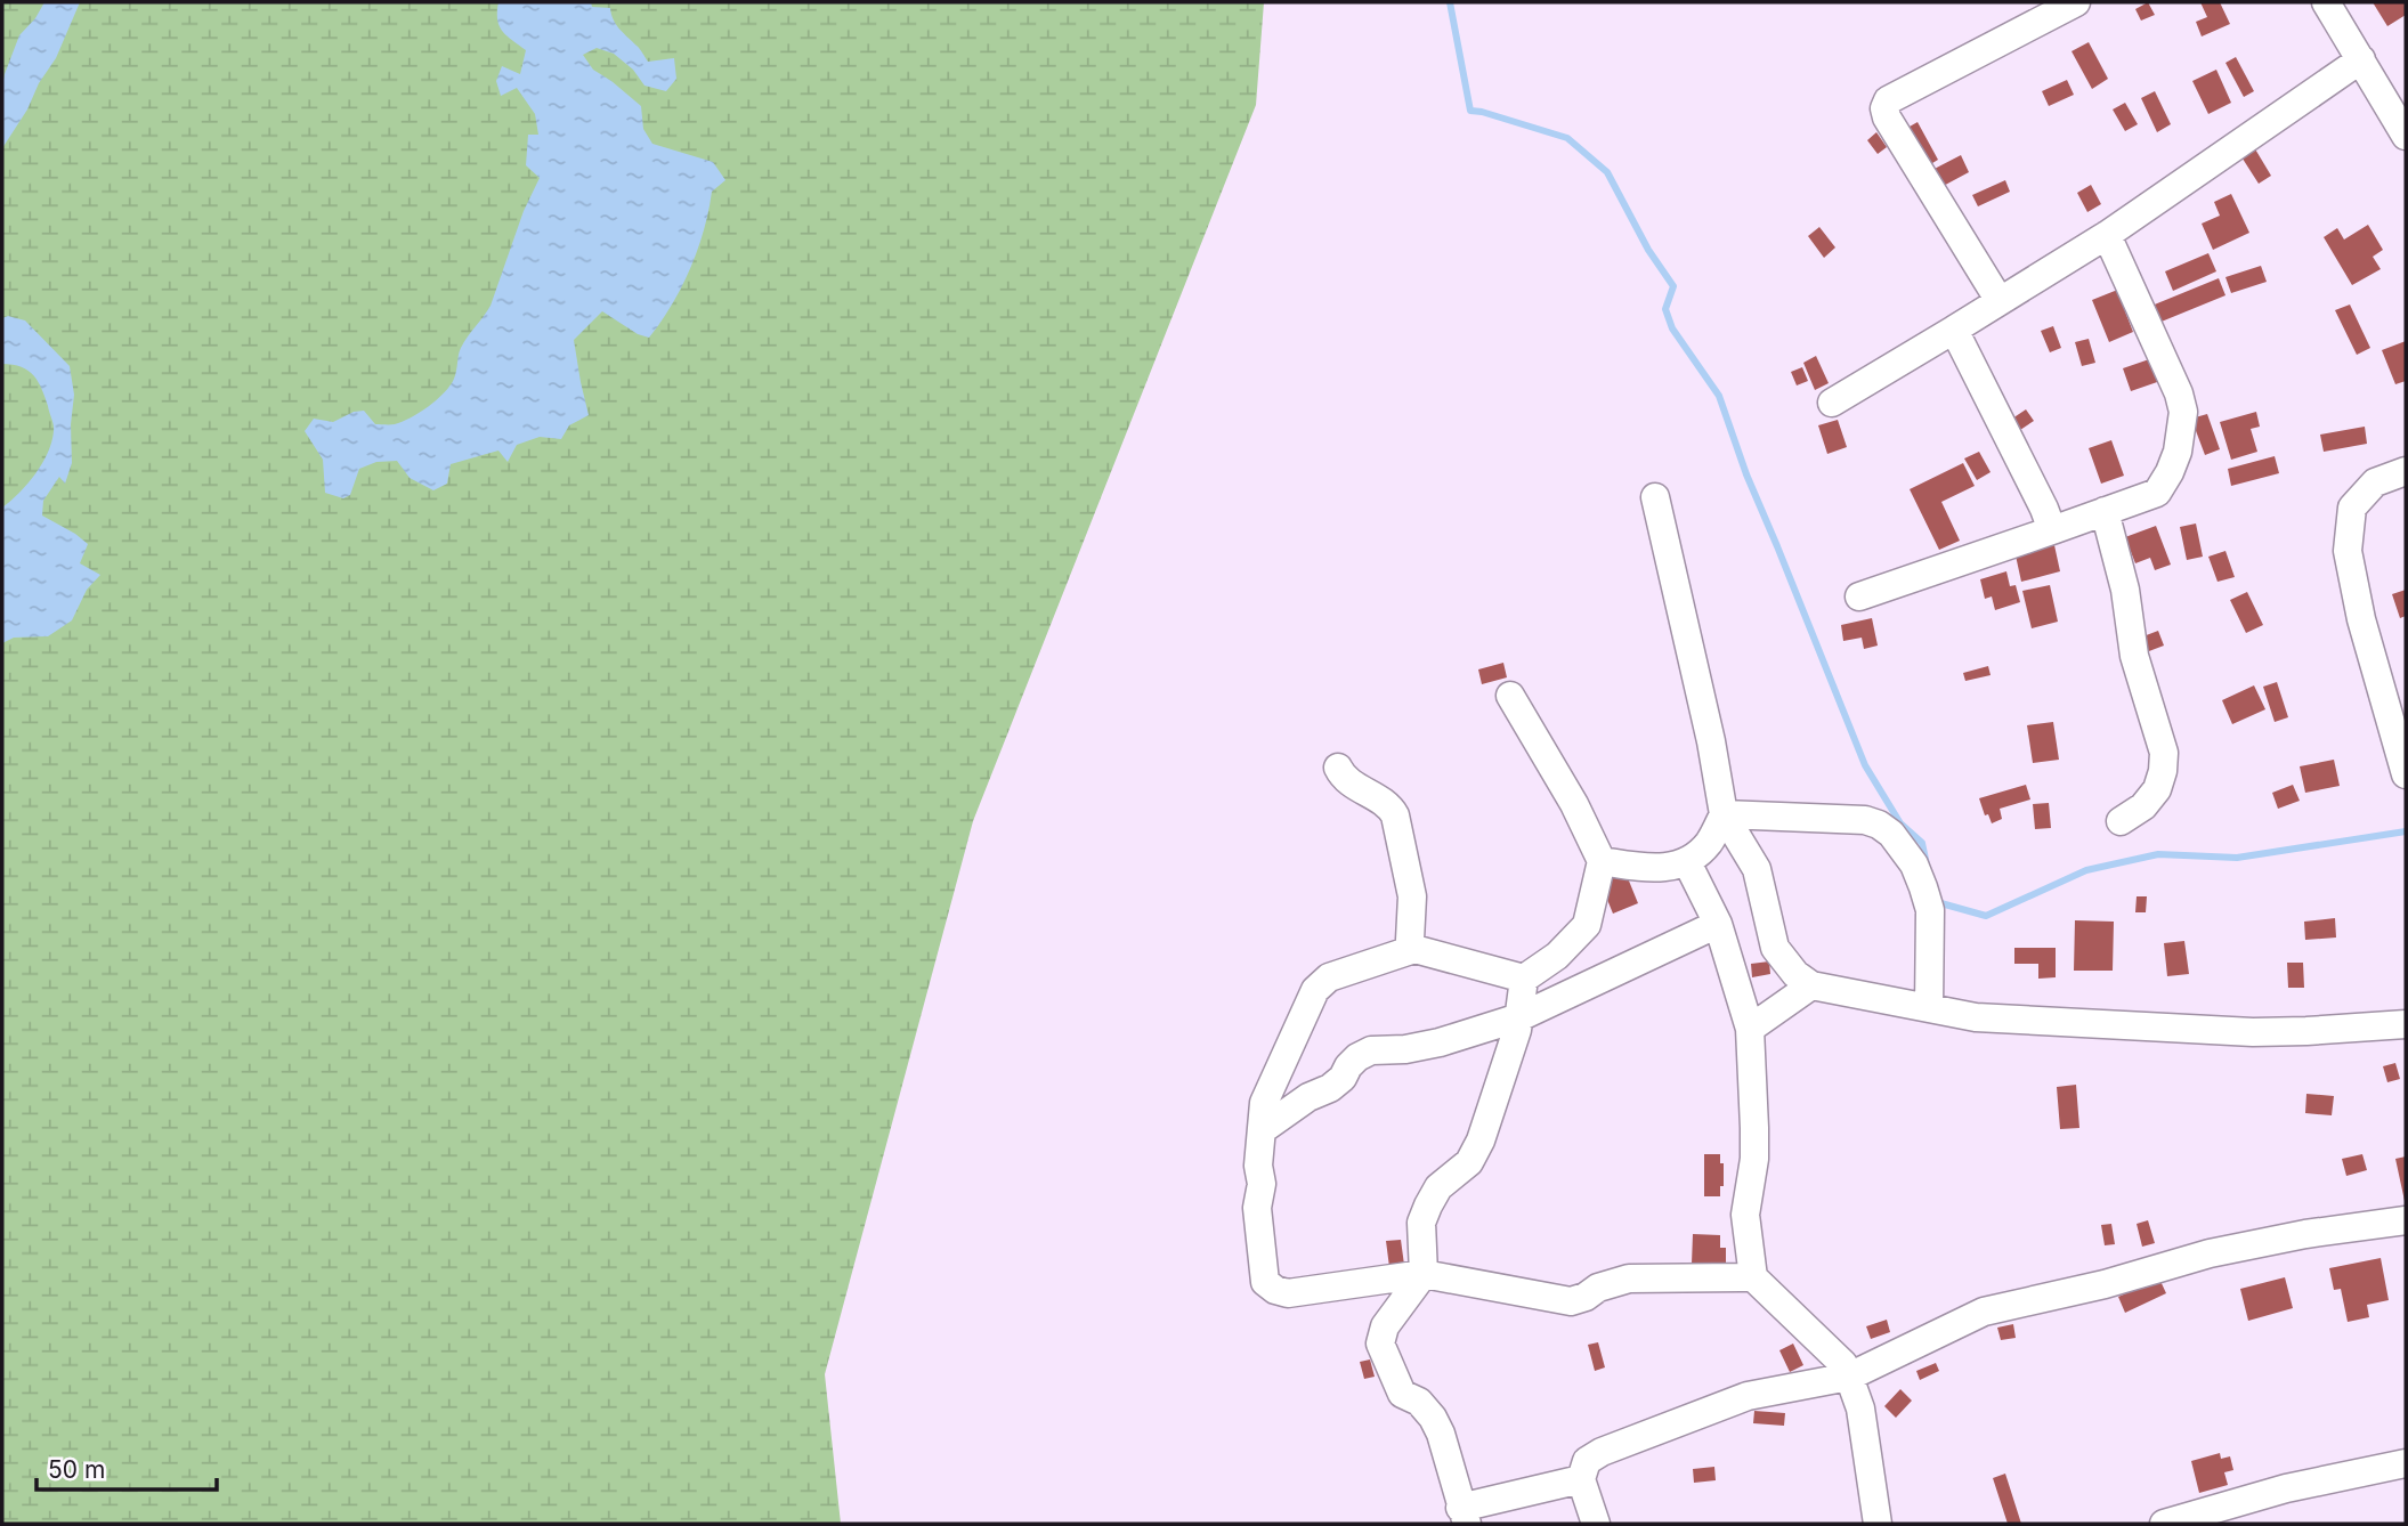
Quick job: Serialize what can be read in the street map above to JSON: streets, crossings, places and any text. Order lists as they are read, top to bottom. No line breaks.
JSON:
{"scale_bar":"50 m"}
